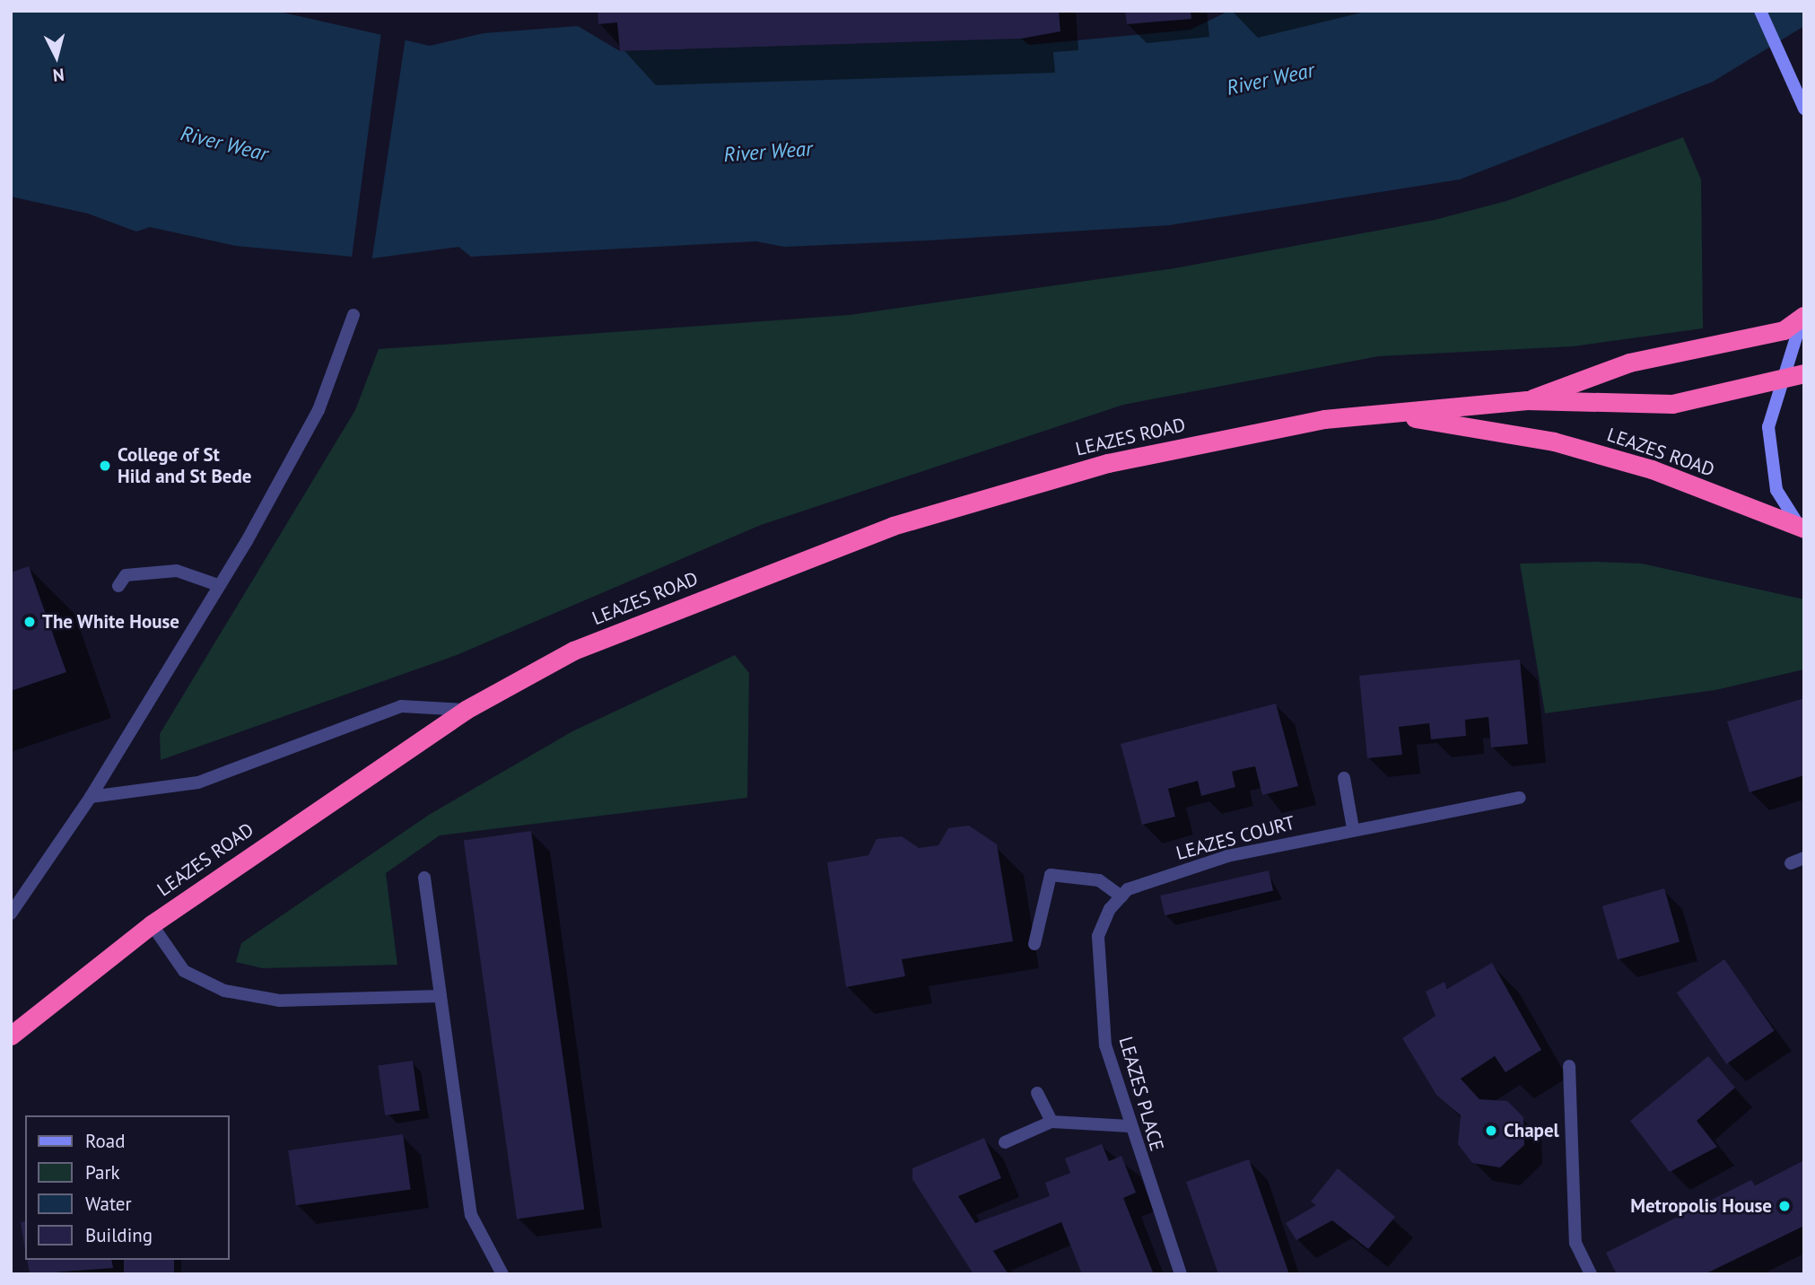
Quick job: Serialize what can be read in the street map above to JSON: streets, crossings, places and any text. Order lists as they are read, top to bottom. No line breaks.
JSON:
{"streets":{"highway":["LEAZES ROAD"],"street":["LEAZES COURT","LEAZES PLACE"]},"crossings":[["LEAZES COURT","LEAZES PLACE"]],"water":["River Wear"],"places":["College of St Hild and St Bede","The White House","Chapel","Metropolis House"],"legend":["Road","Park","Water","Building"],"north":"bottom"}
